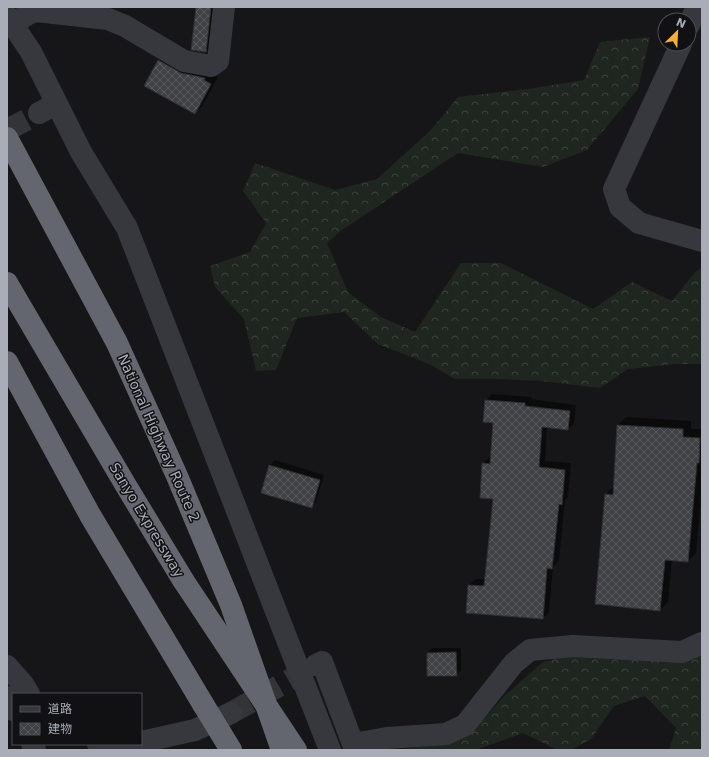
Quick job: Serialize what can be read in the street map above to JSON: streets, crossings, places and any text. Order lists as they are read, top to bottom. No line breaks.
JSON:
{"streets":{"highway":["National Highway Route 2","Sanyo Expressway"]},"legend":["道路","建物"],"north":"top right"}
